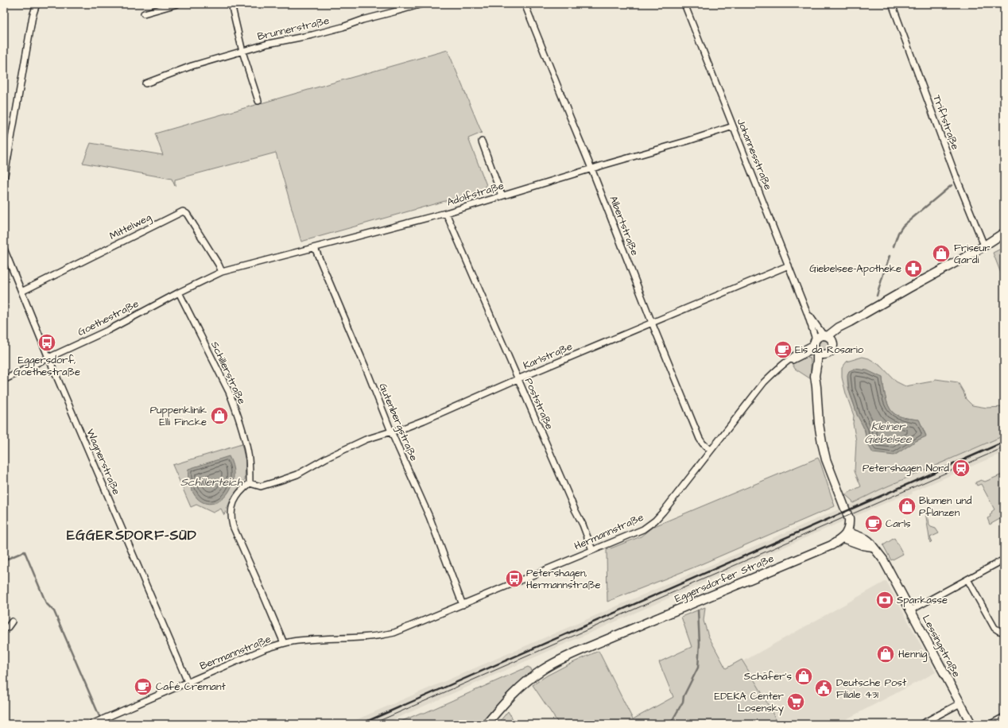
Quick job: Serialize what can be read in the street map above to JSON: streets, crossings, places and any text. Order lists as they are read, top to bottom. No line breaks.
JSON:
{"streets":{"street":["Brunnerstraße","Triftstraße","Johannesstraße","Adolfstraße","Albertstraße","Mittelweg","Goethestraße","Karlstraße","Schillerstraße","Poststraße","Gutenbergstraße","Wagnerstraße","Hermannstraße","Eggersdorfer Straße","Lessingstraße","Bermannstraße"]},"crossings":[["Johannesstraße","Adolfstraße"],["Johannesstraße","Karlstraße"],["Johannesstraße","Hermannstraße"],["Adolfstraße","Albertstraße"],["Adolfstraße","Mittelweg"],["Adolfstraße","Goethestraße"],["Adolfstraße","Poststraße"],["Adolfstraße","Gutenbergstraße"],["Albertstraße","Karlstraße"],["Albertstraße","Hermannstraße"],["Mittelweg","Goethestraße"],["Mittelweg","Wagnerstraße"],["Goethestraße","Schillerstraße"],["Goethestraße","Wagnerstraße"],["Karlstraße","Schillerstraße"],["Karlstraße","Poststraße"],["Karlstraße","Gutenbergstraße"],["Poststraße","Hermannstraße"],["Gutenbergstraße","Hermannstraße"],["Wagnerstraße","Bermannstraße"],["Hermannstraße","Bermannstraße"],["Eggersdorfer Straße","Lessingstraße"]],"districts":["EGGERSDORF-SÜD"],"water":["Kleiner Giebelsee","Schillerteich"],"places":{"shop":["Friseur Gardi","Puppenklinik Elli Fincke","Blumen und Pflanzen","Hennig","Schäfer's"],"pharmacy":["Giebelsee-Apotheke"],"bus stop":["Eggersdorf, Goethestraße","Petershagen, Hermannstraße"],"cafe":["Eis da Rosario","Carls","Café Cremant"],"station":["Petershagen Nord"],"bank":["Sparkasse"],"public building":["Deutsche Post Filiale 431"],"supermarket":["EDEKA Center Losensky"]}}
